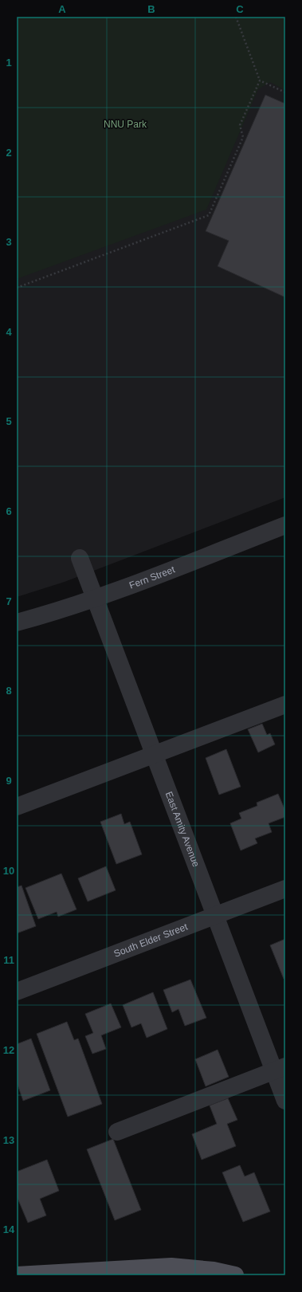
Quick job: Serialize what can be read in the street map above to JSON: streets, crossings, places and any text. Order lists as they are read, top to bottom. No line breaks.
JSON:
{"streets":{"street":["Fern Street","East Amity Avenue","South Elder Street"]},"crossings":[["Fern Street","East Amity Avenue"],["East Amity Avenue","South Elder Street"]],"parks":["NNU Park"],"grid":{"columns":["A","B","C"],"rows":["1","2","3","4","5","6","7","8","9","10","11","12","13","14"]}}
